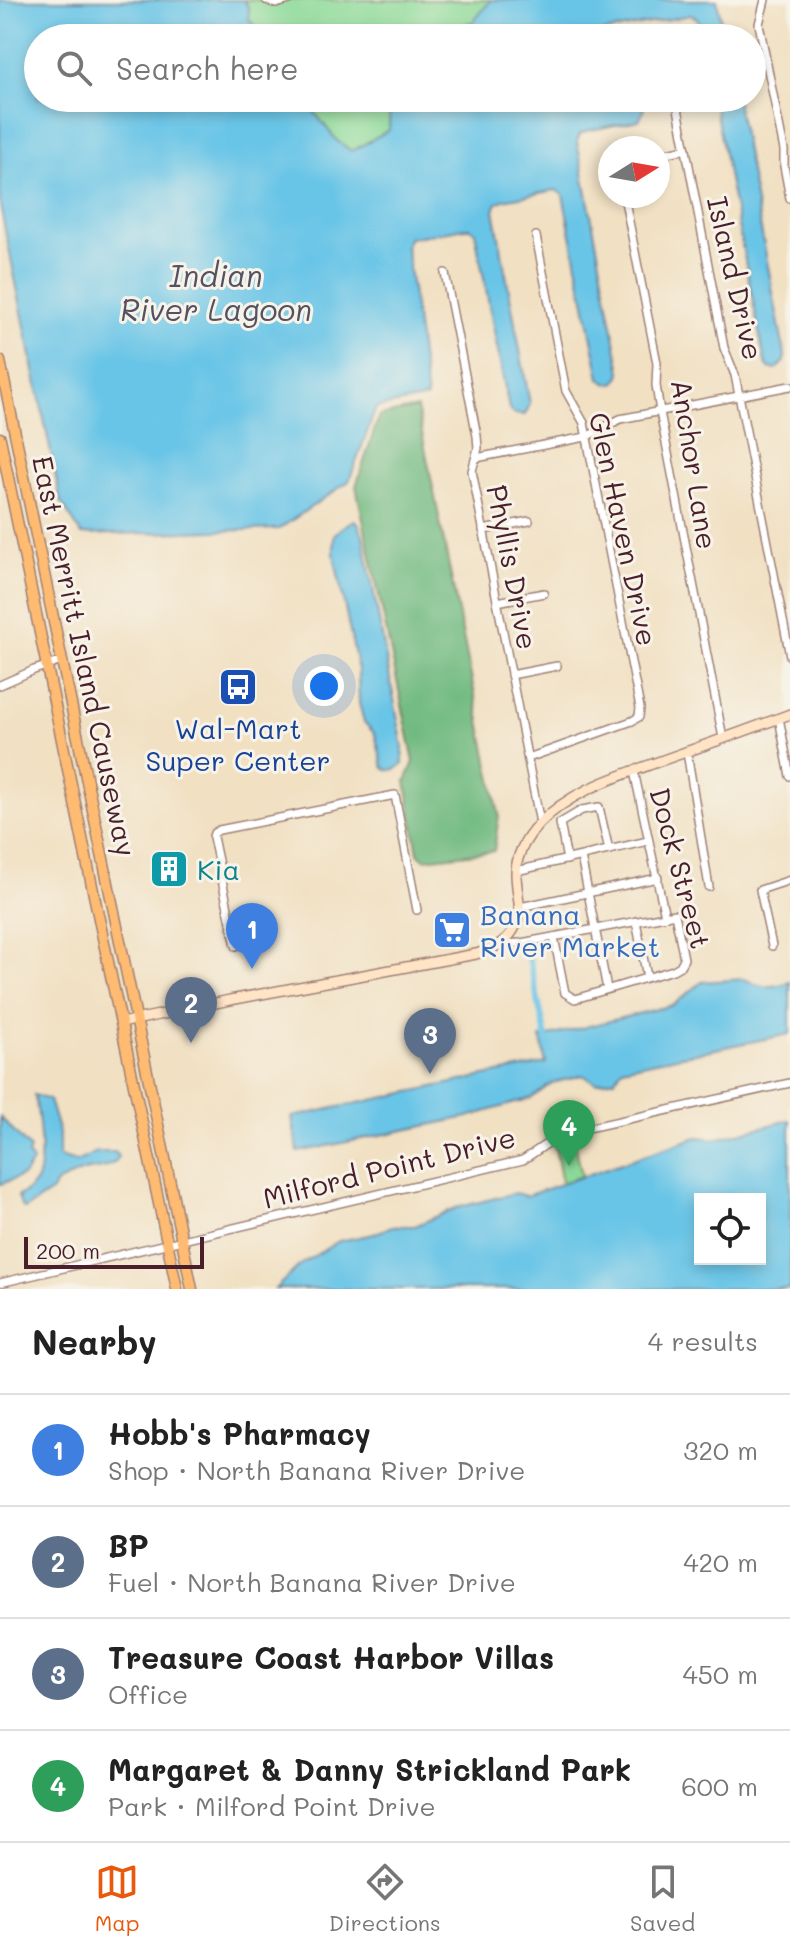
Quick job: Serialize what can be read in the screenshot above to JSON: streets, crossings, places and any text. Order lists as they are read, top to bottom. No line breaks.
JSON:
{"streets":{"main road":["East Merritt Island Causeway"],"street":["Island Drive","Anchor Lane","Glen Haven Drive","Phyllis Drive","Dock Street","Milford Point Drive"]},"crossings":[["Glen Haven Drive","Phyllis Drive"],["East Merritt Island Causeway","Milford Point Drive"]],"water":["Indian River Lagoon"],"places":{"bus stop":["Wal-Mart Super Center"],"building":["Kia"],"supermarket":["Banana River Market"]},"scale_bar":"200 m","north":"right","page":{"search":"Search here","pins":["1","2","3","4"],"scale":"200 m","heading":["Nearby","4 results"],"list":[{"mark":"1","name":"Hobb's Pharmacy","note":"Shop · North Banana River Drive","value":"320 m"},{"mark":"2","name":"BP","note":"Fuel · North Banana River Drive","value":"420 m"},{"mark":"3","name":"Treasure Coast Harbor Villas","note":"Office","value":"450 m"},{"mark":"4","name":"Margaret & Danny Strickland Park","note":"Park · Milford Point Drive","value":"600 m"}],"nav":["Map","Directions","Saved"]}}
